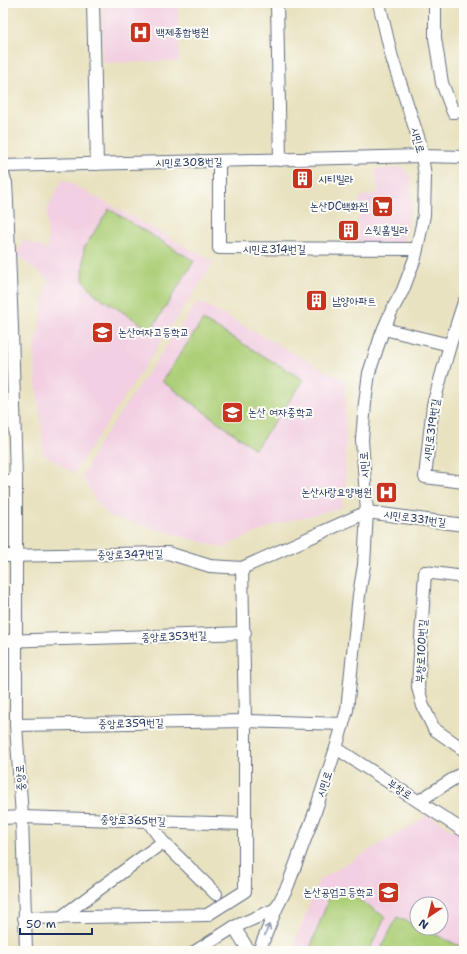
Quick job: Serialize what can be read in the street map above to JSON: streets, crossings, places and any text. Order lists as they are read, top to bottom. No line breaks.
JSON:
{"streets":{"street":["시민로","시민로308번길","시민로314번길","시민로319번길","시민로331번길","중앙로347번길","중앙로353번길","부창로100번길","중앙로359번길","중앙로","부창로","중앙로365번길"]},"crossings":[["시민로","시민로308번길"],["시민로","시민로314번길"],["시민로","시민로331번길"],["시민로","중앙로347번길"],["시민로","중앙로359번길"],["시민로","부창로"],["시민로308번길","시민로314번길"],["시민로331번길","중앙로347번길"],["중앙로347번길","중앙로"],["중앙로353번길","중앙로"],["중앙로359번길","중앙로"],["중앙로","중앙로365번길"]],"places":{"hospital":["백제종합병원","논산사랑요양병원"],"building":["시티빌라","스윗홈빌라","남양아파트"],"supermarket":["논산DC백화점"],"school or university":["논산여자고등학교","논산 여자중학교","논산공업고등학교"]},"scale_bar":"50 m","north":"bottom left"}
